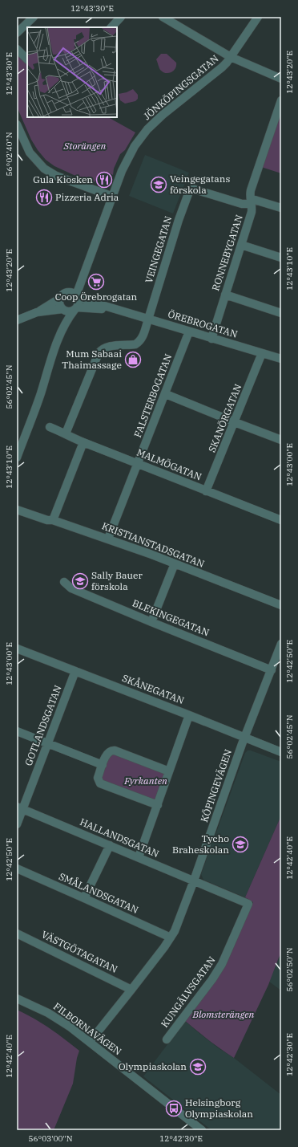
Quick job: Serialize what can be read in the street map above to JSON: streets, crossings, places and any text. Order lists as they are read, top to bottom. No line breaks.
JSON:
{"streets":{"street":["JÖNKÖPINGSGATAN","VEINGEGATAN","RONNEBYGATAN","ÖREBROGATAN","FALSTERBOGATAN","SKANÖRGATAN","MALMÖGATAN","KRISTIANSTADSGATAN","BLEKINGEGATAN","SKÅNEGATAN","GOTLANDSGATAN","KÖPINGEVÄGEN","HALLANDSGATAN","SMÅLANDSGATAN","VÄSTGÖTAGATAN","KUNGÄLVSGATAN","FILBORNAVÄGEN"]},"crossings":[["JÖNKÖPINGSGATAN","ÖREBROGATAN"],["VEINGEGATAN","RONNEBYGATAN"],["VEINGEGATAN","ÖREBROGATAN"],["VEINGEGATAN","MALMÖGATAN"],["RONNEBYGATAN","ÖREBROGATAN"],["ÖREBROGATAN","FALSTERBOGATAN"],["ÖREBROGATAN","SKANÖRGATAN"],["FALSTERBOGATAN","MALMÖGATAN"],["FALSTERBOGATAN","KRISTIANSTADSGATAN"],["SKANÖRGATAN","MALMÖGATAN"],["BLEKINGEGATAN","KÖPINGEVÄGEN"],["SKÅNEGATAN","GOTLANDSGATAN"],["SKÅNEGATAN","KÖPINGEVÄGEN"],["GOTLANDSGATAN","HALLANDSGATAN"],["KÖPINGEVÄGEN","HALLANDSGATAN"],["KÖPINGEVÄGEN","SMÅLANDSGATAN"],["KÖPINGEVÄGEN","VÄSTGÖTAGATAN"],["KÖPINGEVÄGEN","FILBORNAVÄGEN"],["HALLANDSGATAN","KUNGÄLVSGATAN"]],"parks":["Storängen","Fyrkanten","Blomsterängen"],"places":{"restaurant":["Gula Kiosken","Pizzeria Adria"],"school or university":["Veingegatans förskola","Sally Bauer förskola","Tycho Braheskolan","Olympiaskolan"],"supermarket":["Coop Örebrogatan"],"shop":["Mum Sabaai Thaimassage"],"bus stop":["Helsingborg Olympiaskolan"]},"coordinates":["12°43'30\"E","12°43'20\"E","56°02'40\"N","12°43'10\"E","56°02'45\"N","12°43'00\"E","12°42'50\"E","12°42'40\"E","56°02'50\"N","12°42'30\"E","56°03'00\"N"]}
